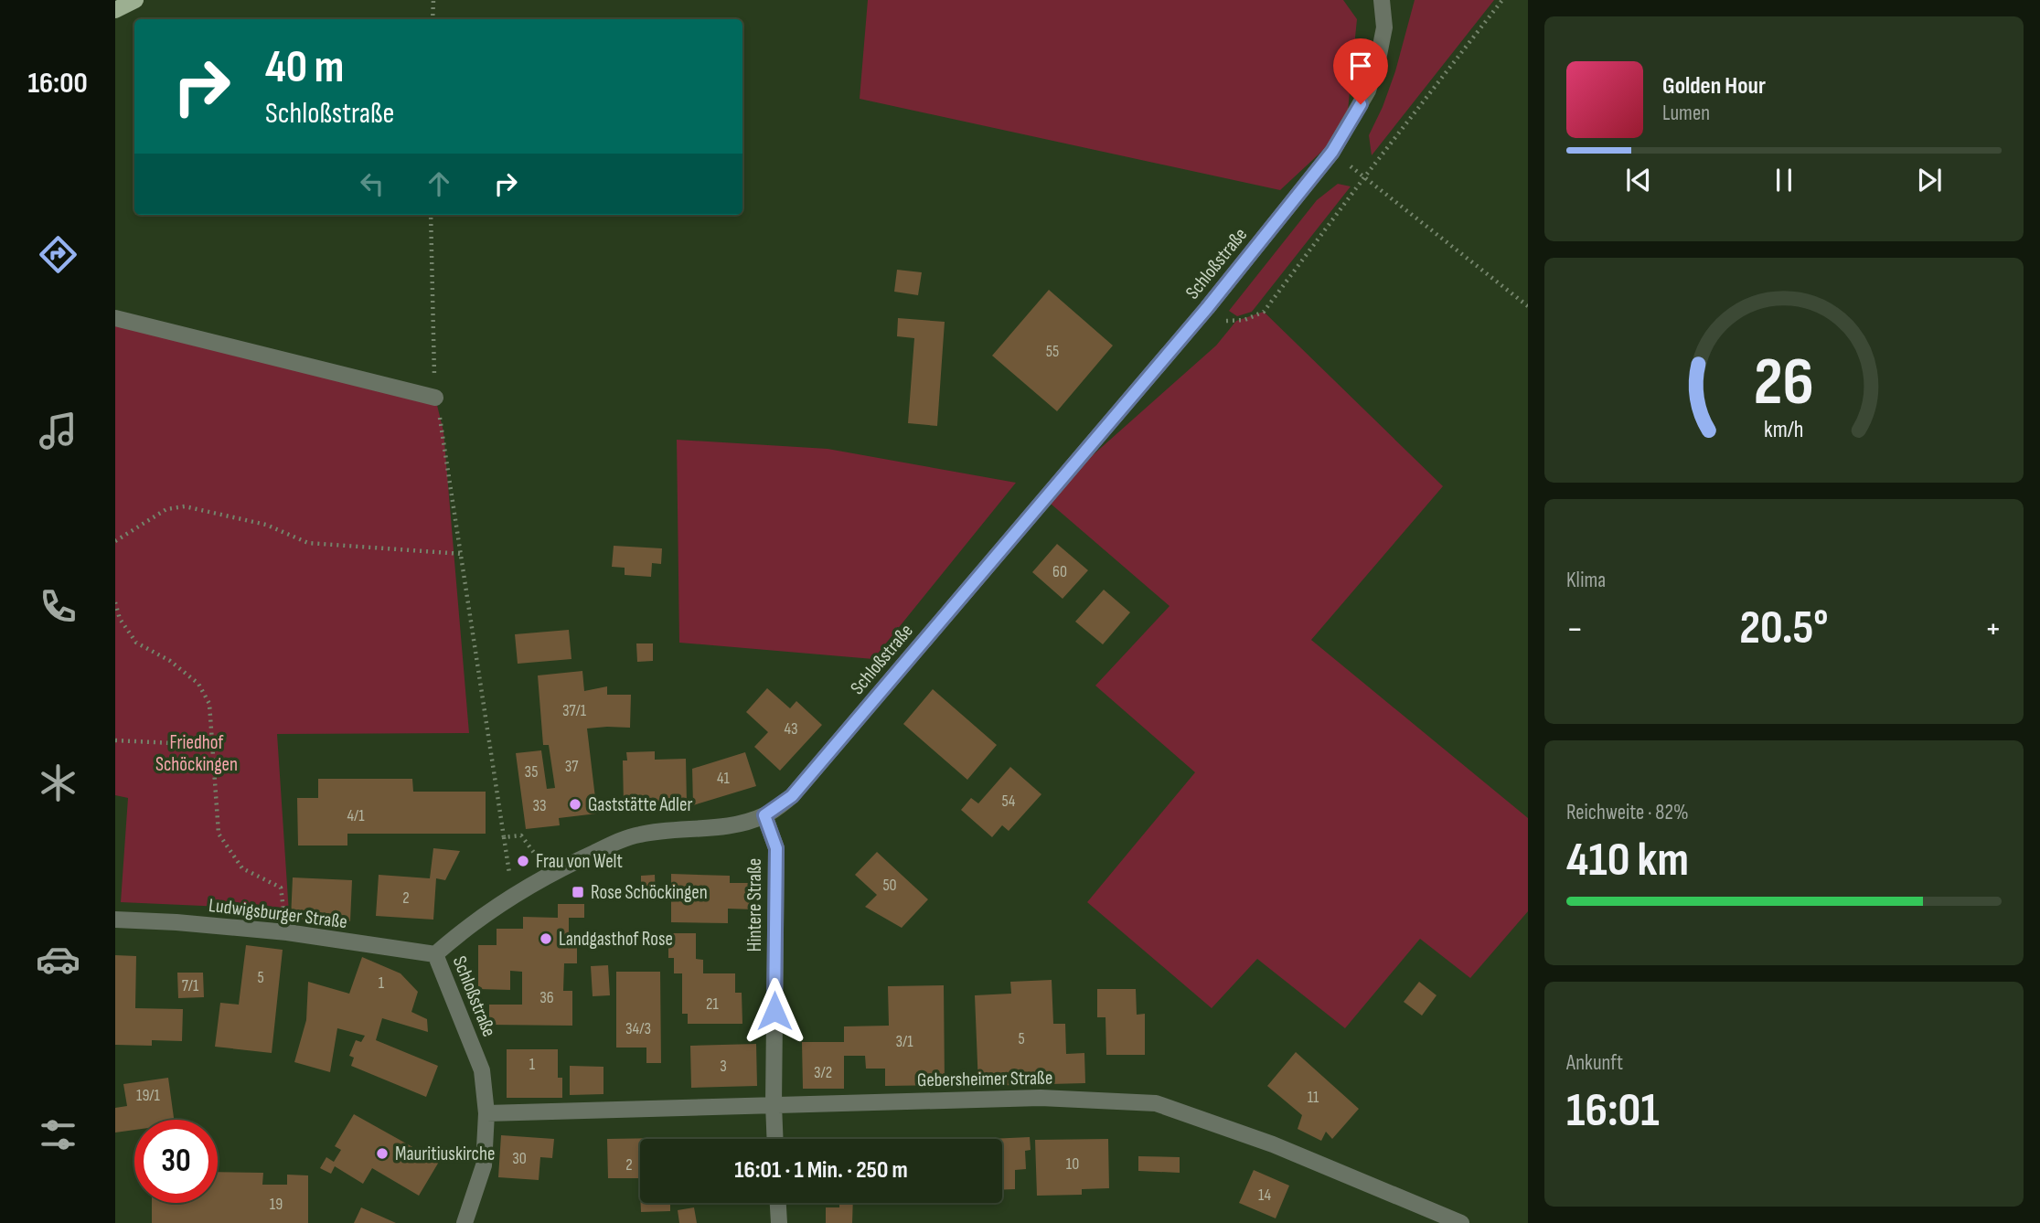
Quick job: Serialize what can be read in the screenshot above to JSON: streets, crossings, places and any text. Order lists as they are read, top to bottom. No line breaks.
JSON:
{"streets":{"street":["Schloßstraße","Hintere Straße","Ludwigsburger Straße","Gebersheimer Straße"]},"crossings":[["Schloßstraße","Hintere Straße"],["Schloßstraße","Ludwigsburger Straße"],["Schloßstraße","Gebersheimer Straße"],["Hintere Straße","Gebersheimer Straße"]],"parks":["Friedhof Schöckingen"],"places":{"other":["Gaststätte Adler","Frau von Welt","Landgasthof Rose","Mauritiuskirche"],"transit":["Rose Schöckingen"]},"house_numbers":["55","60","37/1","43","37","35","41","54","33","4/1","50","2","5","1","7/1","36","21","34/3","5","3/1","1","3","3/2","19/1","11","30","10","2","14","19"],"page":{"tabs":"16:00","turn":["40 m","Schloßstraße"],"song":["Golden Hour","Lumen"],"tile":["Klima",["Reichweite · 82%","410 km"],["Ankunft","16:01"]],"heat":["−","20.5°","+"],"limit":"30","trip":"16:01 · 1 Min. · 250 m","gauge":["26","km/h"]}}
